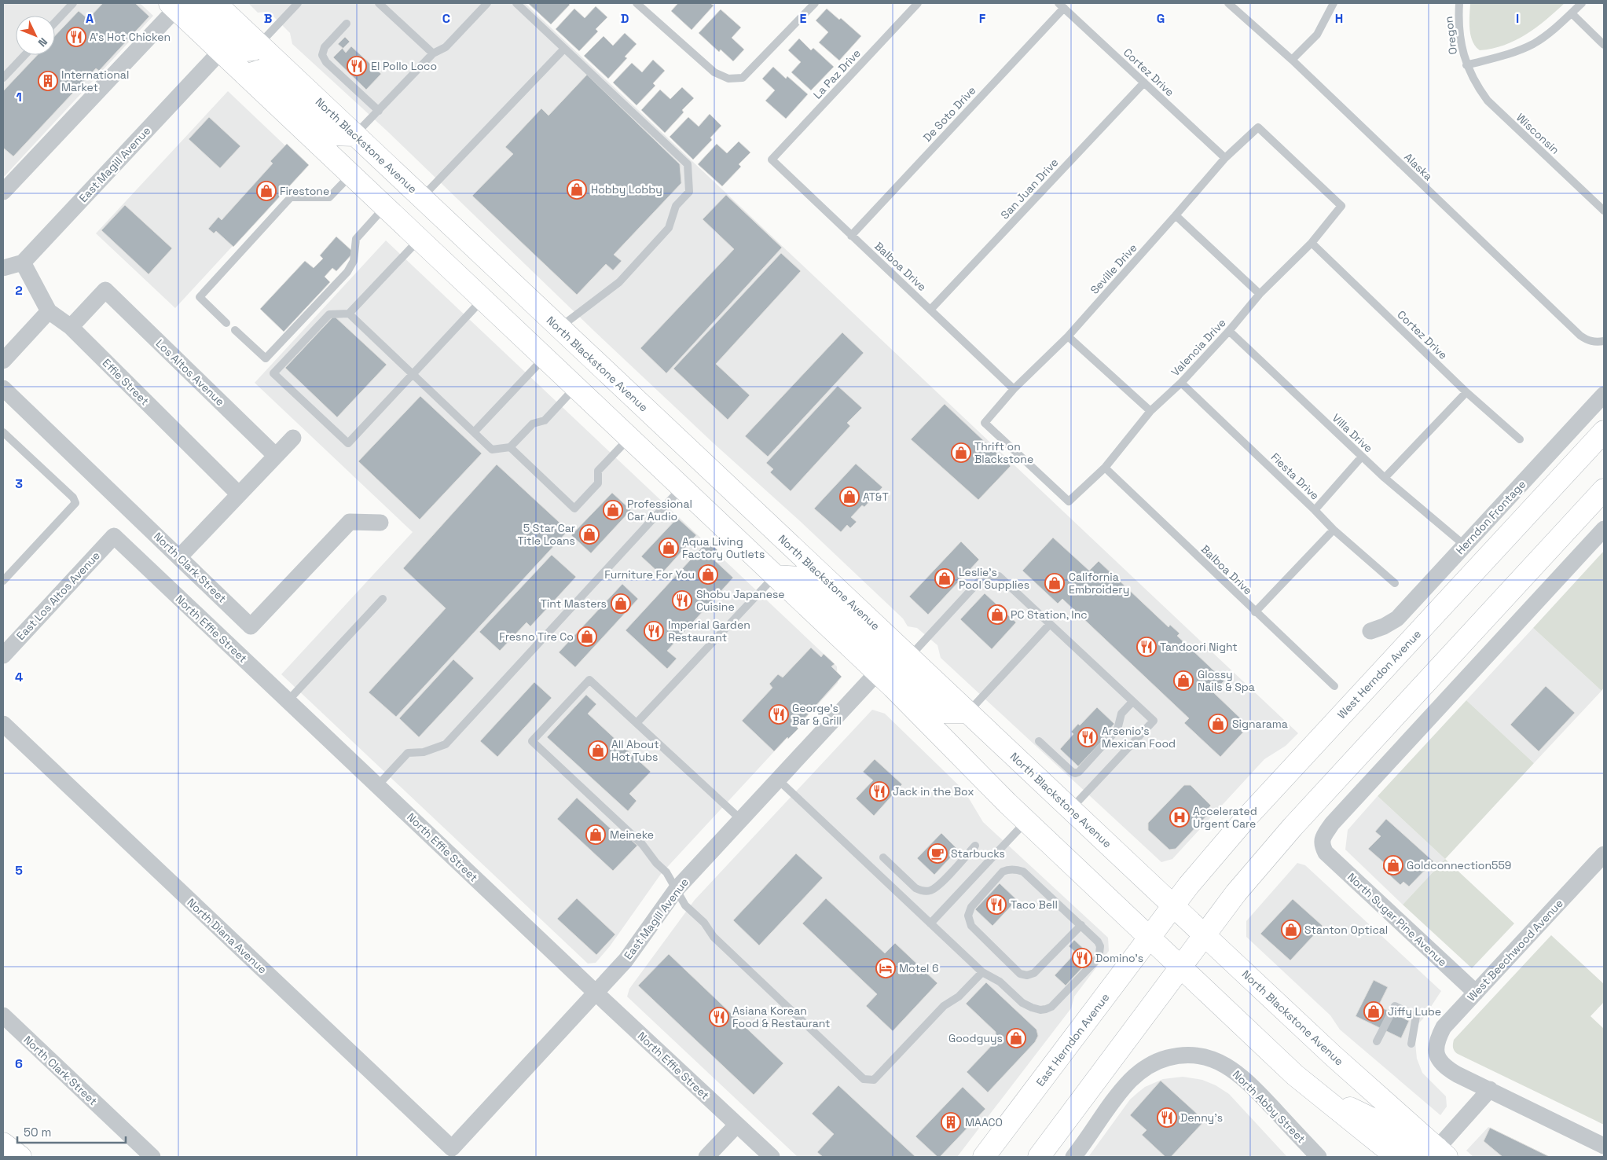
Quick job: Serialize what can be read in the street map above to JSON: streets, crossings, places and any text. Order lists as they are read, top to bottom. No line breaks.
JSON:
{"streets":{"main road":["North Blackstone Avenue","West Herndon Avenue","East Herndon Avenue"],"street":["East Magill Avenue","Los Altos Avenue","Effie Street","Herndon Frontage","North Clark Street","East Los Altos Avenue","North Effie Street","North Sugar Pine Avenue","North Diana Avenue","West Beechwood Avenue","North Abby Street"],"lane":["Oregon","Cortez Drive","La Paz Drive","De Soto Drive","Wisconsin","Alaska","San Juan Drive","Balboa Drive","Seville Drive","Valencia Drive","Villa Drive","Fiesta Drive"]},"crossings":[["Oregon","Wisconsin"],["Cortez Drive","De Soto Drive"],["Cortez Drive","San Juan Drive"],["Cortez Drive","Seville Drive"],["Cortez Drive","Valencia Drive"],["La Paz Drive","Balboa Drive"],["De Soto Drive","Balboa Drive"],["North Blackstone Avenue","East Magill Avenue"],["North Blackstone Avenue","West Herndon Avenue"],["North Blackstone Avenue","East Herndon Avenue"],["East Magill Avenue","Effie Street"],["East Magill Avenue","North Effie Street"],["East Magill Avenue","North Diana Avenue"],["San Juan Drive","Balboa Drive"],["Balboa Drive","Seville Drive"],["Balboa Drive","Valencia Drive"],["Seville Drive","Valencia Drive"],["Valencia Drive","Villa Drive"],["Valencia Drive","Fiesta Drive"],["Los Altos Avenue","Effie Street"],["Villa Drive","Herndon Frontage"],["East Los Altos Avenue","North Effie Street"],["West Herndon Avenue","East Herndon Avenue"],["North Sugar Pine Avenue","West Beechwood Avenue"]],"places":{"restaurant":["A's Hot Chicken","El Pollo Loco","Shobu Japanese Cuisine","Imperial Garden Restaurant","Tandoori Night","George's Bar & Grill","Arsenio's Mexican Food","Jack in the Box","Taco Bell","Domino's","Asiana Korean Food & Restaurant","Denny's"],"building":["International Market","MAACO"],"shop":["Hobby Lobby","Firestone","Thrift on Blackstone","AT&T","Professional Car Audio","5 Star Car Title Loans","Aqua Living Factory Outlets","Furniture For You","Leslie's Pool Supplies","California Embroidery","Tint Masters","PC Station, Inc","Fresno Tire Co","Glossy Nails & Spa","Signarama","All About Hot Tubs","Meineke","Goldconnection559","Stanton Optical","Jiffy Lube","Goodguys"],"hospital":["Accelerated Urgent Care"],"cafe":["Starbucks"],"hotel":["Motel 6"]},"scale_bar":"50 m","north":"bottom right","grid":{"columns":["A","B","C","D","E","F","G","H","I"],"rows":["1","2","3","4","5","6"]}}
